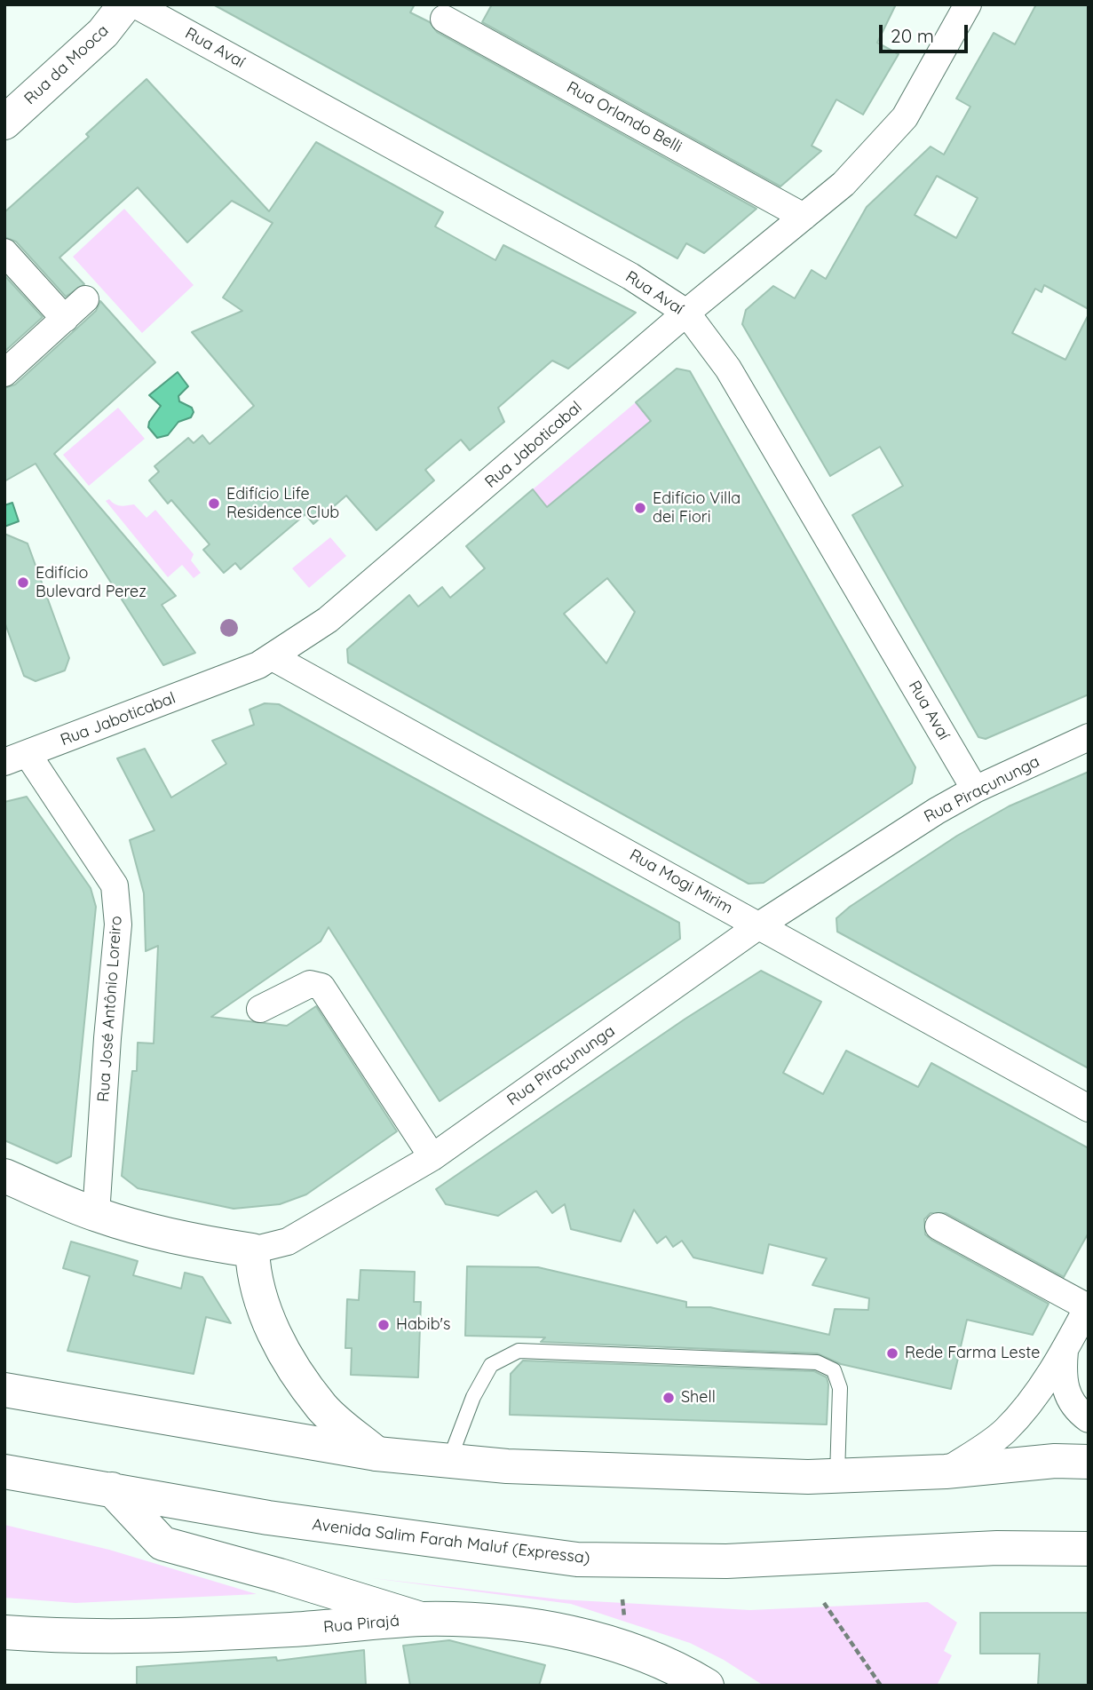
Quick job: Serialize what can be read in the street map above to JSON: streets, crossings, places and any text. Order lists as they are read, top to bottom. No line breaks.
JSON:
{"streets":{"main road":["Rua da Mooca","Rua Piraçununga","Avenida Salim Farah Maluf (Expressa)","Rua Pirajá"],"street":["Rua Avaí","Rua Orlando Belli","Rua Jaboticabal","Rua Mogi Mirim","Rua José Antônio Loreiro"]},"crossings":[["Rua Avaí","Rua Jaboticabal"],["Rua Avaí","Rua Piraçununga"],["Rua Orlando Belli","Rua Jaboticabal"],["Rua Jaboticabal","Rua Mogi Mirim"],["Rua Jaboticabal","Rua José Antônio Loreiro"],["Rua Piraçununga","Rua Mogi Mirim"],["Rua Piraçununga","Rua José Antônio Loreiro"]],"places":["Edifício Life Residence Club","Edifício Villa dei Fiori","Edifício Bulevard Perez","Habib's","Rede Farma Leste","Shell"],"scale_bar":"20 m"}
